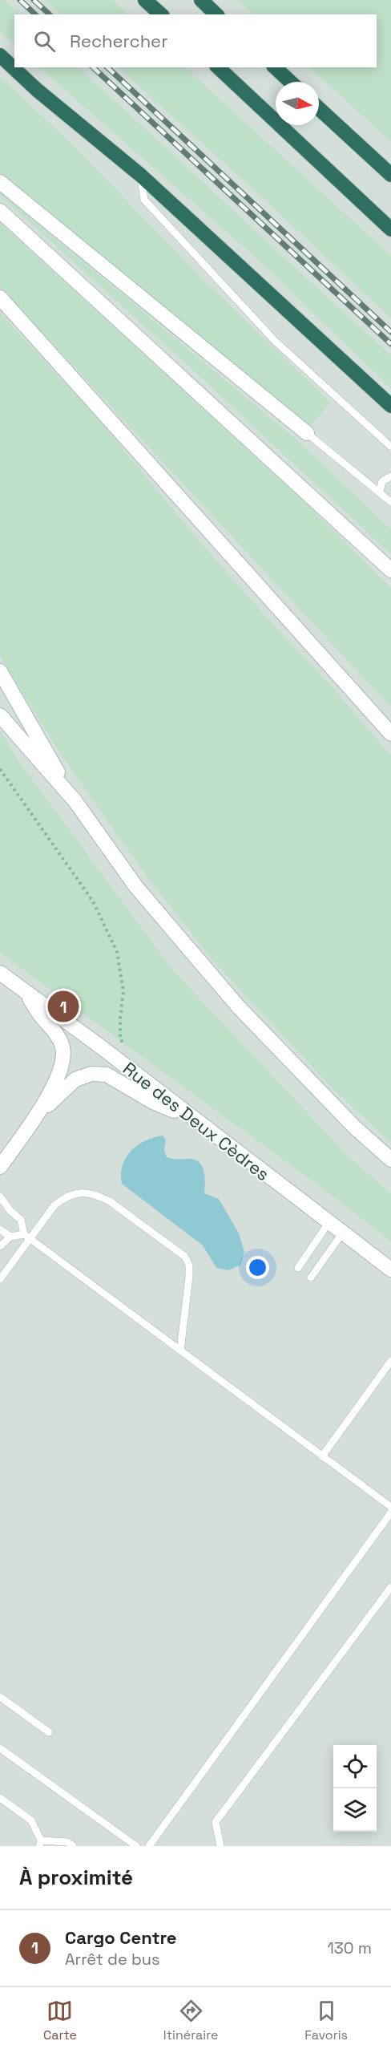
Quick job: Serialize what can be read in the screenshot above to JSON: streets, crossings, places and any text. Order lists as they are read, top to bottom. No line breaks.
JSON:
{"streets":{"main road":["Rue des Deux Cèdres"]},"north":"right","page":{"search":"Rechercher","pins":"1","heading":"À proximité","list":[{"mark":"1","name":"Cargo Centre","note":"Arrêt de bus","value":"130 m"}],"nav":["Carte","Itinéraire","Favoris"]}}
